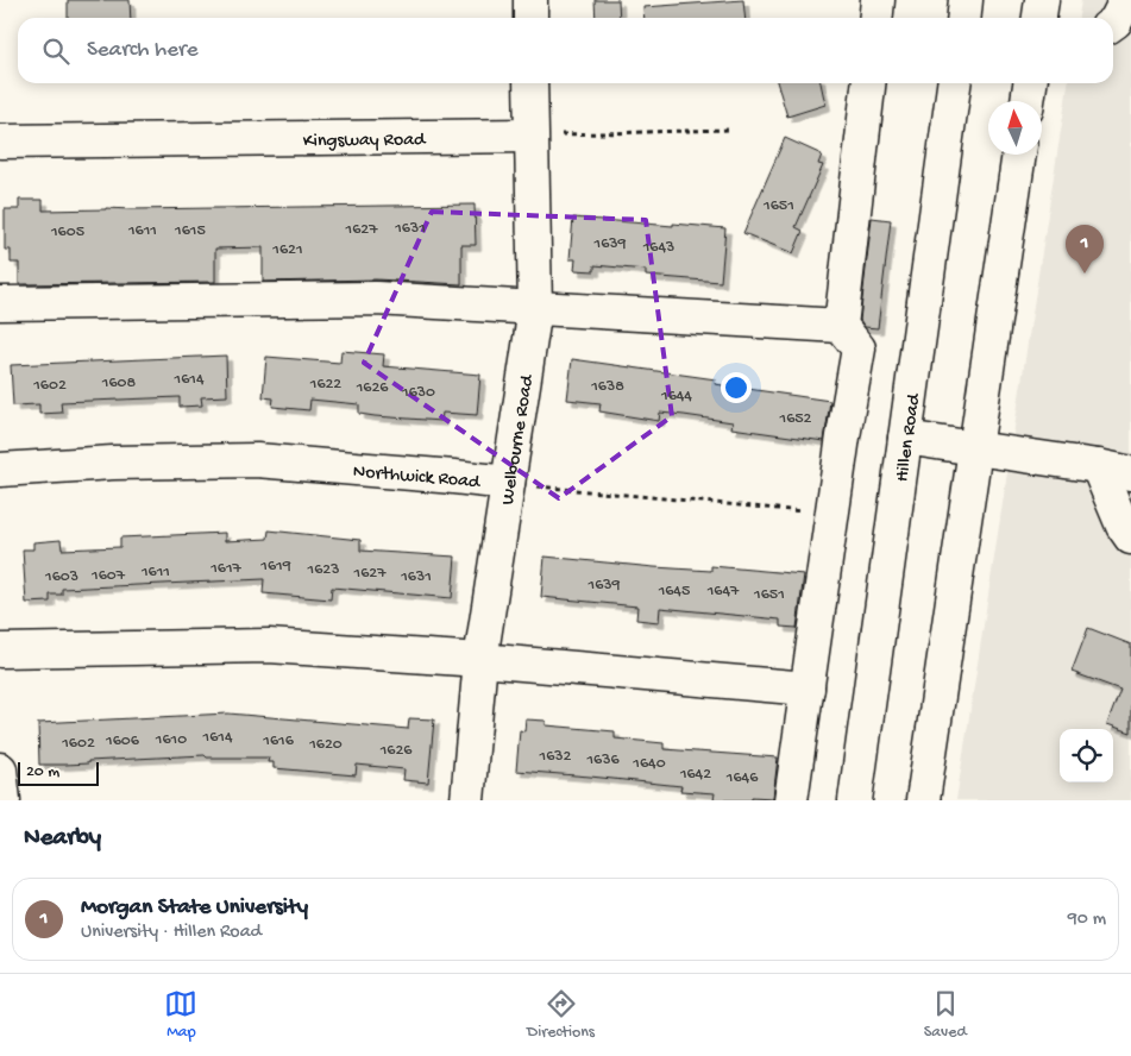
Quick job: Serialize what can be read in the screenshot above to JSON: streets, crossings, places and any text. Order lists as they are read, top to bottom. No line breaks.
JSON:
{"streets":{"street":["Kingsway Road","Hillen Road","Welbourne Road","Northwick Road"]},"crossings":[["Kingsway Road","Welbourne Road"],["Welbourne Road","Northwick Road"]],"house_numbers":["1651","1631","1627","1611","1615","1605","1639","1643","1621","1614","1608","1622","1602","1638","1626","1630","1644","1652","1619","1617","1623","1611","1627","1607","1603","1631","1639","1645","1647","1651","1614","1610","1606","1616","1602","1620","1626","1632","1636","1640","1642","1646"],"scale_bar":"20 m","north":"top","page":{"search":"Search here","pins":"1","scale":"20 m","heading":"Nearby","list":[{"mark":"1","name":"Morgan State University","note":"University · Hillen Road","value":"90 m"}],"nav":["Map","Directions","Saved"]}}
